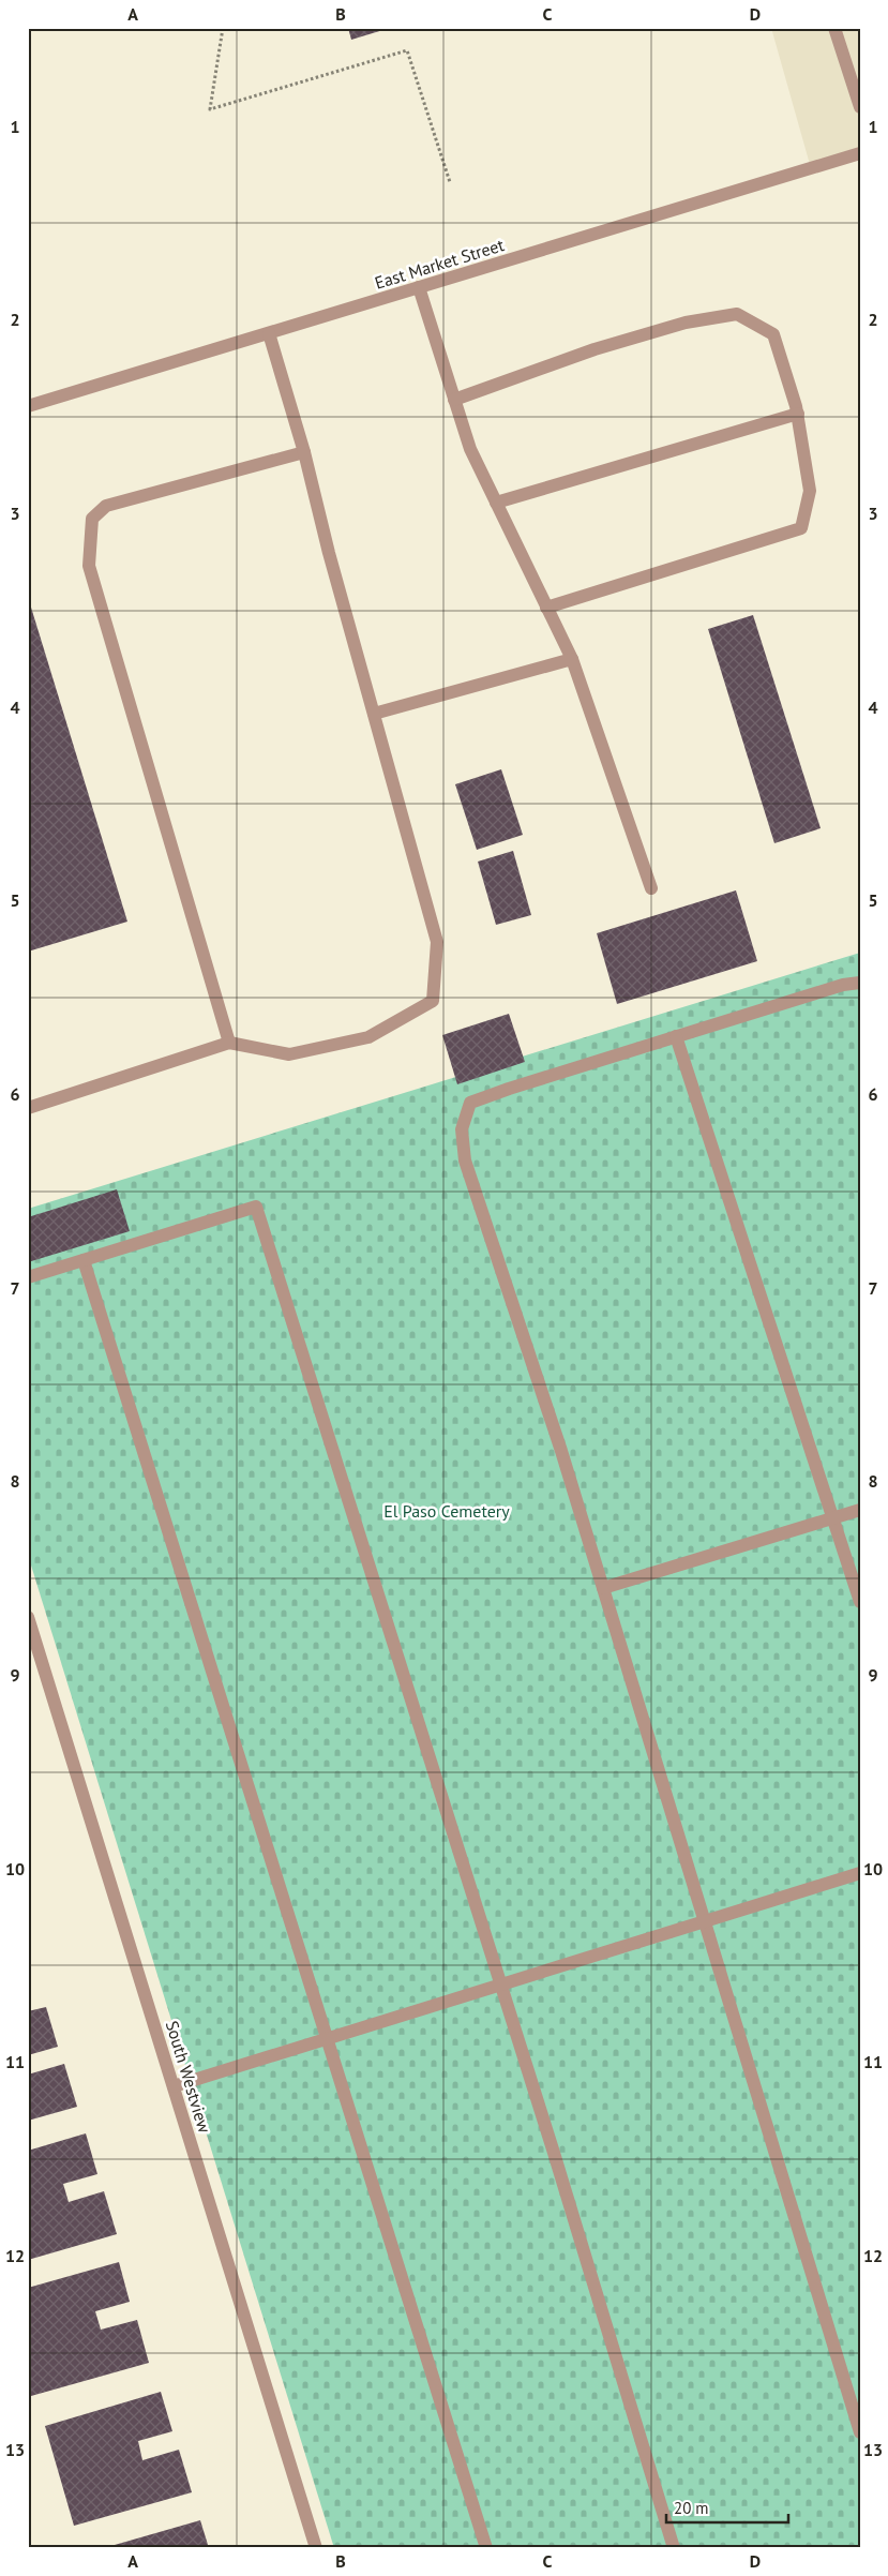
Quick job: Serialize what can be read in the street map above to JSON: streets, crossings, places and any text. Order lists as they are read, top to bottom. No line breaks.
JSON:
{"streets":{"street":["East Market Street","South Westview"]},"parks":["El Paso Cemetery"],"scale_bar":"20 m","grid":{"columns":["A","B","C","D"],"rows":["1","2","3","4","5","6","7","8","9","10","11","12","13"]}}
